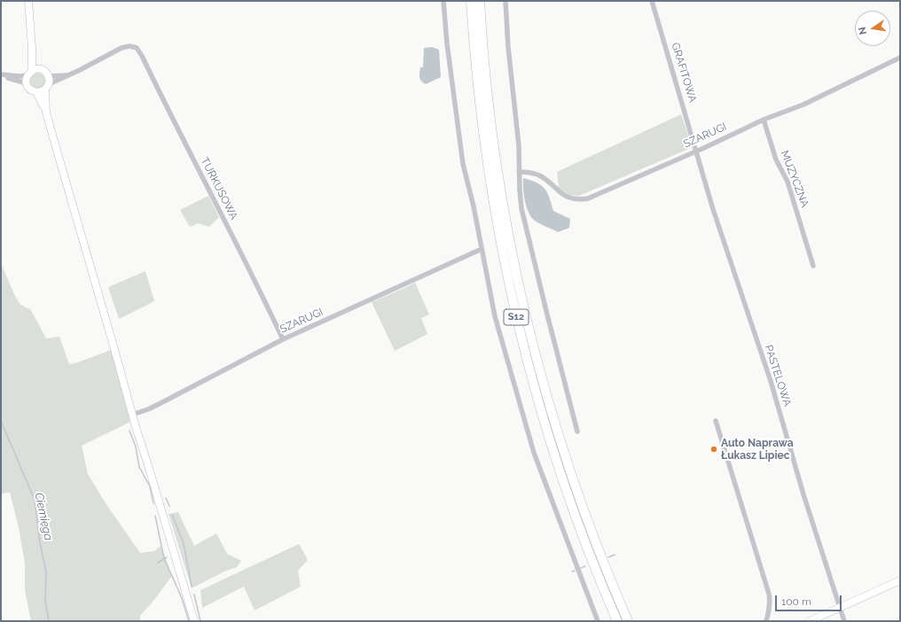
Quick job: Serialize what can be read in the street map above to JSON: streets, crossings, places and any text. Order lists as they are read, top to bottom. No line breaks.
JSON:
{"streets":{"highway":["S12"],"street":["GRAFITOWA","SZARUGI","MUZYCZNA","TURKUSOWA","PASTELOWA"]},"crossings":[["GRAFITOWA","SZARUGI"],["GRAFITOWA","PASTELOWA"],["SZARUGI","MUZYCZNA"],["SZARUGI","TURKUSOWA"],["SZARUGI","PASTELOWA"]],"water":["Ciemięga"],"places":["Auto Naprawa Łukasz Lipiec"],"scale_bar":"100 m","north":"left"}
